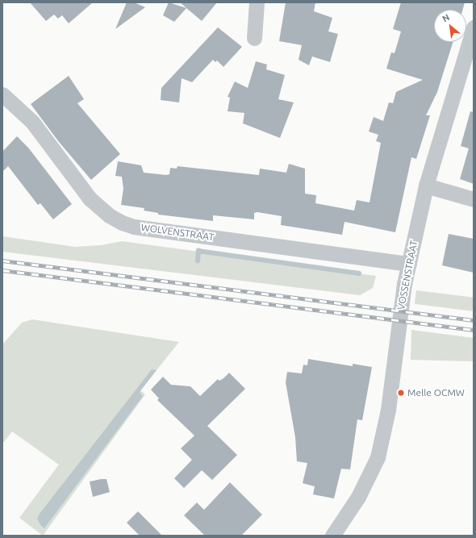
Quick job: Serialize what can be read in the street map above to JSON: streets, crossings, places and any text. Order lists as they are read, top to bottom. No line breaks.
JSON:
{"streets":{"street":["WOLVENSTRAAT","VOSSENSTRAAT"]},"crossings":[["WOLVENSTRAAT","VOSSENSTRAAT"]],"places":["Melle OCMW"],"north":"top left"}
